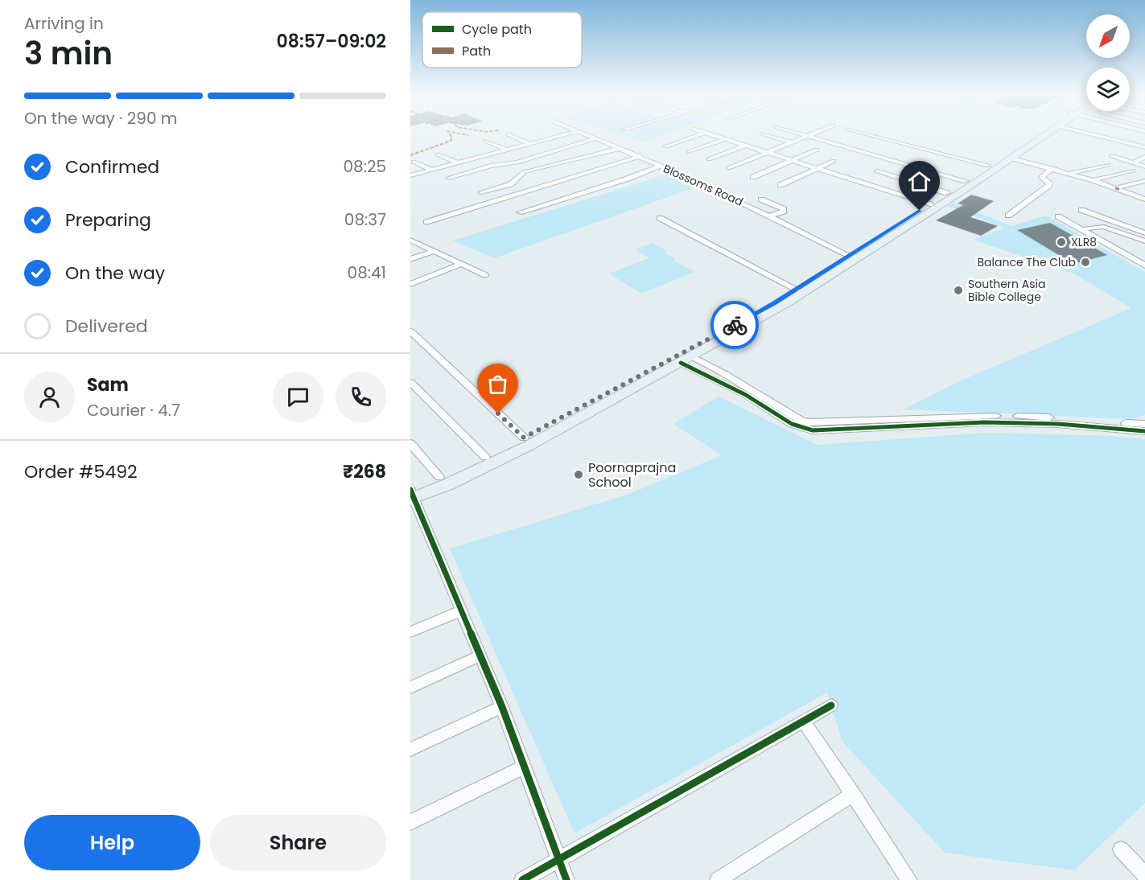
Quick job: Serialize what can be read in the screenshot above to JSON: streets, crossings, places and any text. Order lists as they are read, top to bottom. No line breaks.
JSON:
{"streets":{"street":["Blossoms Road"]},"places":["XLR8","Balance The Club","Southern Asia Bible College","Poornaprajna School"],"legend":["Cycle path","Path"],"north":"bottom left","page":{"heading":["3 min","Arriving in","08:57–09:02"],"panel":["Sam","Courier · 4.7","Order #5492","₹268"],"bar":"On the way · 290 m","list":[["Confirmed","08:25"],["Preparing","08:37"],["On the way","08:41"],"Delivered"],"buttons":["Help","Share"]}}
